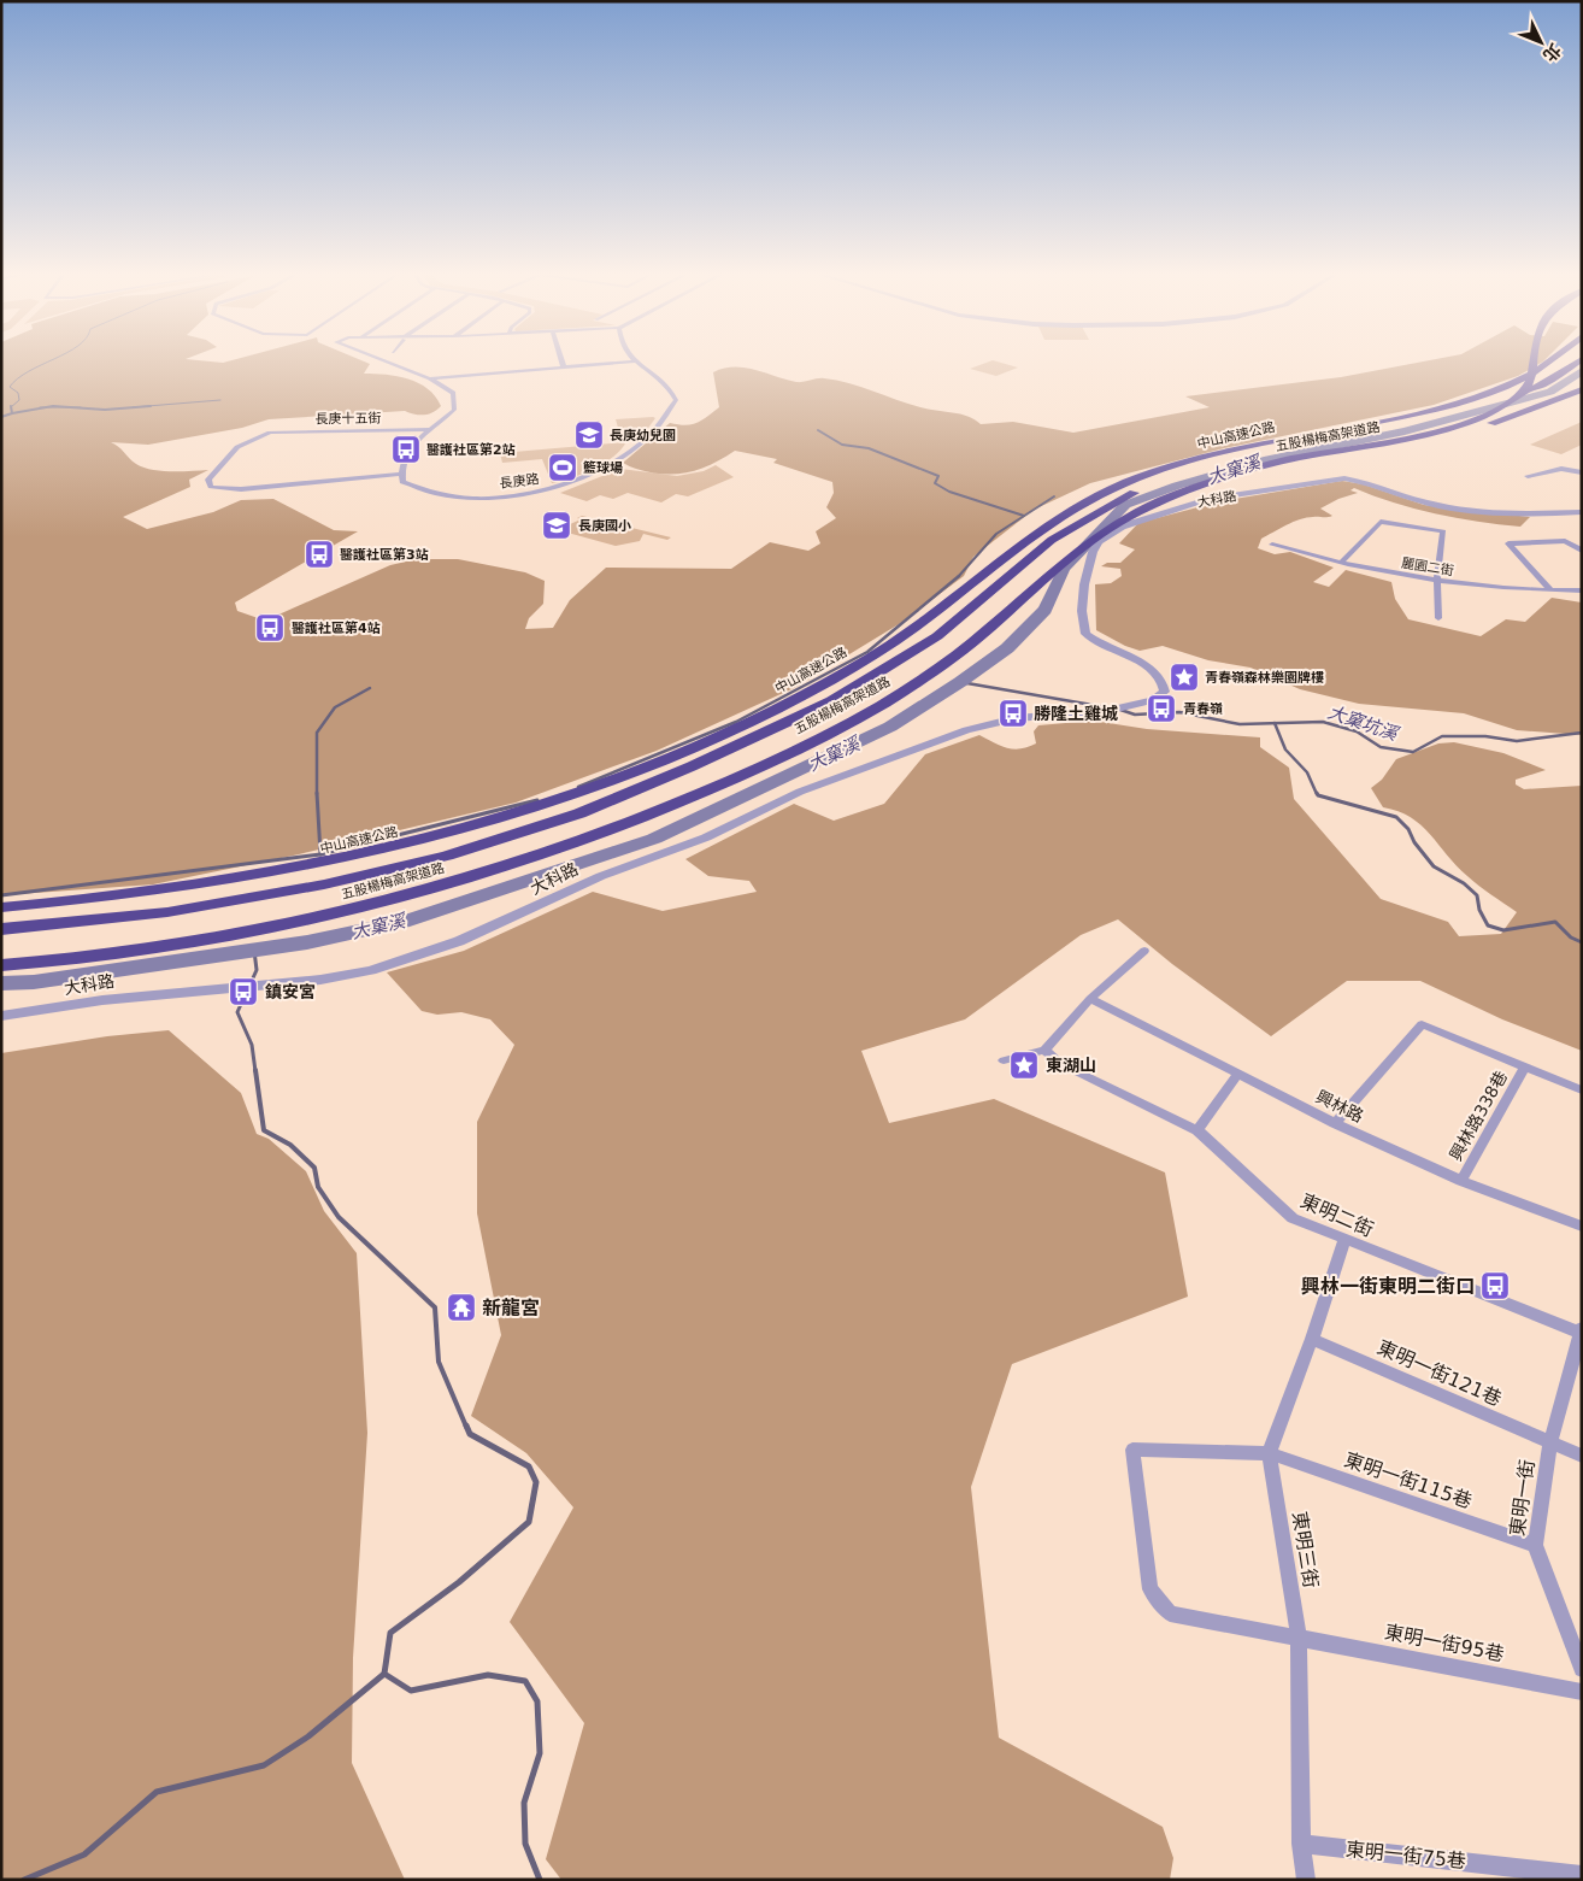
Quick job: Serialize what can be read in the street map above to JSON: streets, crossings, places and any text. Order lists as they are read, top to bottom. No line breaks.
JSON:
{"streets":{"highway":["中山高速公路","五股楊梅高架道路"],"street":["長庚十五街","長庚路","大科路","麗園二街","興林路","興林路338巷","東明二街","東明一街121巷","東明一街115巷","東明一街","東明三街","東明一街95巷","東明一街75巷"]},"crossings":[["長庚十五街","長庚路"],["興林路","興林路338巷"],["東明二街","東明一街"],["東明一街121巷","東明一街"],["東明一街115巷","東明一街"],["東明一街115巷","東明三街"],["東明一街115巷","東明一街95巷"],["東明三街","東明一街95巷"],["東明三街","東明一街75巷"]],"water":["大窠溪","大窠坑溪"],"places":{"school or university":["長庚幼兒園","長庚國小"],"bus stop":["醫護社區第2站","醫護社區第3站","醫護社區第4站","青春嶺","勝隆土雞城","鎮安宮","興林一街東明二街口"],"sports":["籃球場"],"place":["青春嶺森林樂園牌樓","東湖山"],"temple":["新龍宮"]},"north":"bottom right"}
